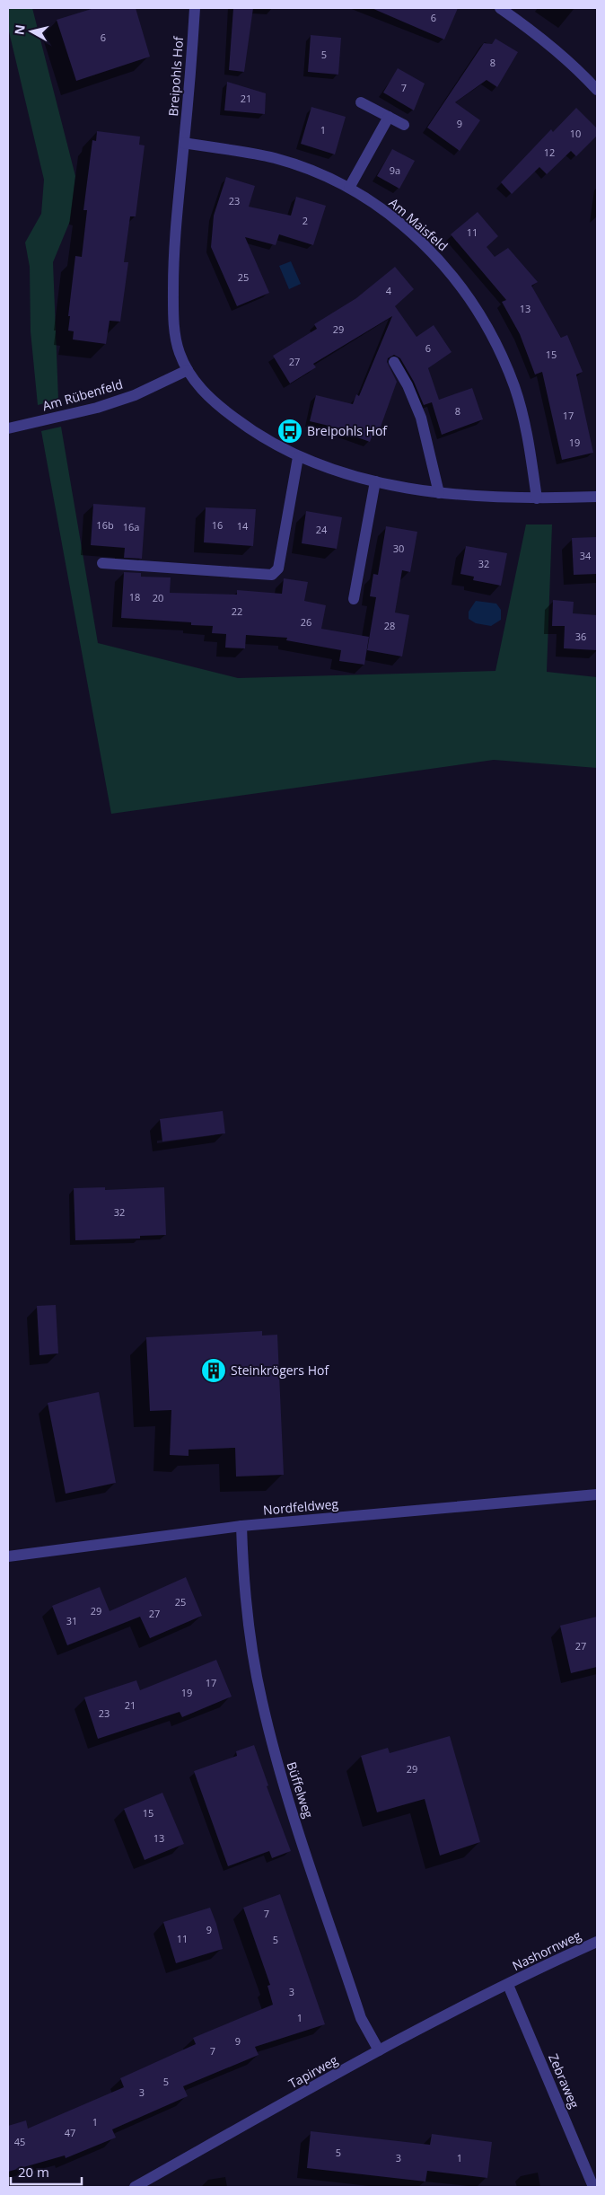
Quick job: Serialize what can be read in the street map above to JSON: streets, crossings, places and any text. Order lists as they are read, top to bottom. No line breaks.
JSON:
{"streets":{"street":["Breipohls Hof","Am Maisfeld","Am Rübenfeld","Nordfeldweg","Büffelweg","Nashornweg","Tapirweg","Zebraweg"]},"crossings":[["Breipohls Hof","Am Maisfeld"],["Breipohls Hof","Am Rübenfeld"],["Nordfeldweg","Büffelweg"],["Büffelweg","Tapirweg"],["Nashornweg","Tapirweg"],["Nashornweg","Zebraweg"],["Tapirweg","Zebraweg"]],"places":{"bus stop":["Breipohls Hof"],"building":["Steinkrögers Hof"]},"house_numbers":["6","6","5","8","7","21","9","1","10","12","9a","23","2","11","25","4","13","29","6","15","27","8","17","19","16b","16","14","16a","24","30","34","32","18","20","22","26","28","36","32","25","29","27","31","27","17","19","21","23","29","15","13","7","9","11","5","3","1","9","7","5","3","1","47","45","5","3","1"],"scale_bar":"20 m","north":"left"}
